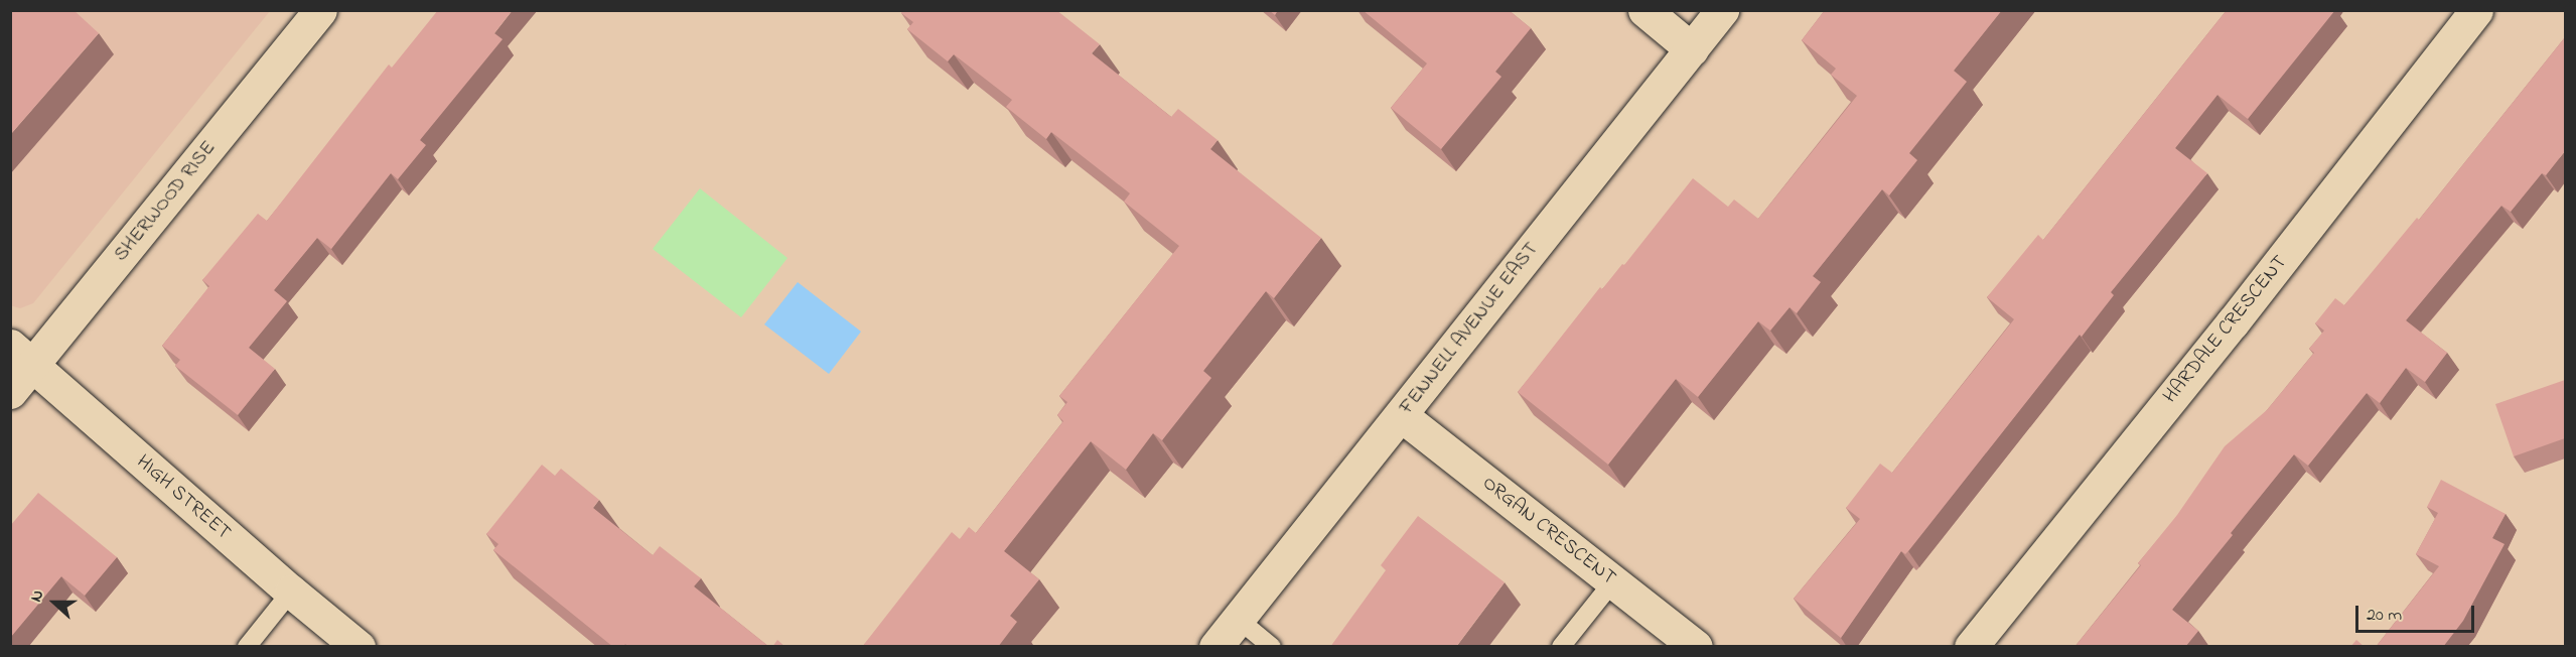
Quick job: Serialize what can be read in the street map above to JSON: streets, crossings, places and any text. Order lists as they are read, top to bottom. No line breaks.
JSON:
{"streets":{"street":["SHERWOOD RISE","FENNELL AVENUE EAST","HARDALE CRESCENT","HIGH STREET","ORGAN CRESCENT"]},"crossings":[["SHERWOOD RISE","HIGH STREET"],["FENNELL AVENUE EAST","ORGAN CRESCENT"]],"scale_bar":"20 m","north":"left"}
